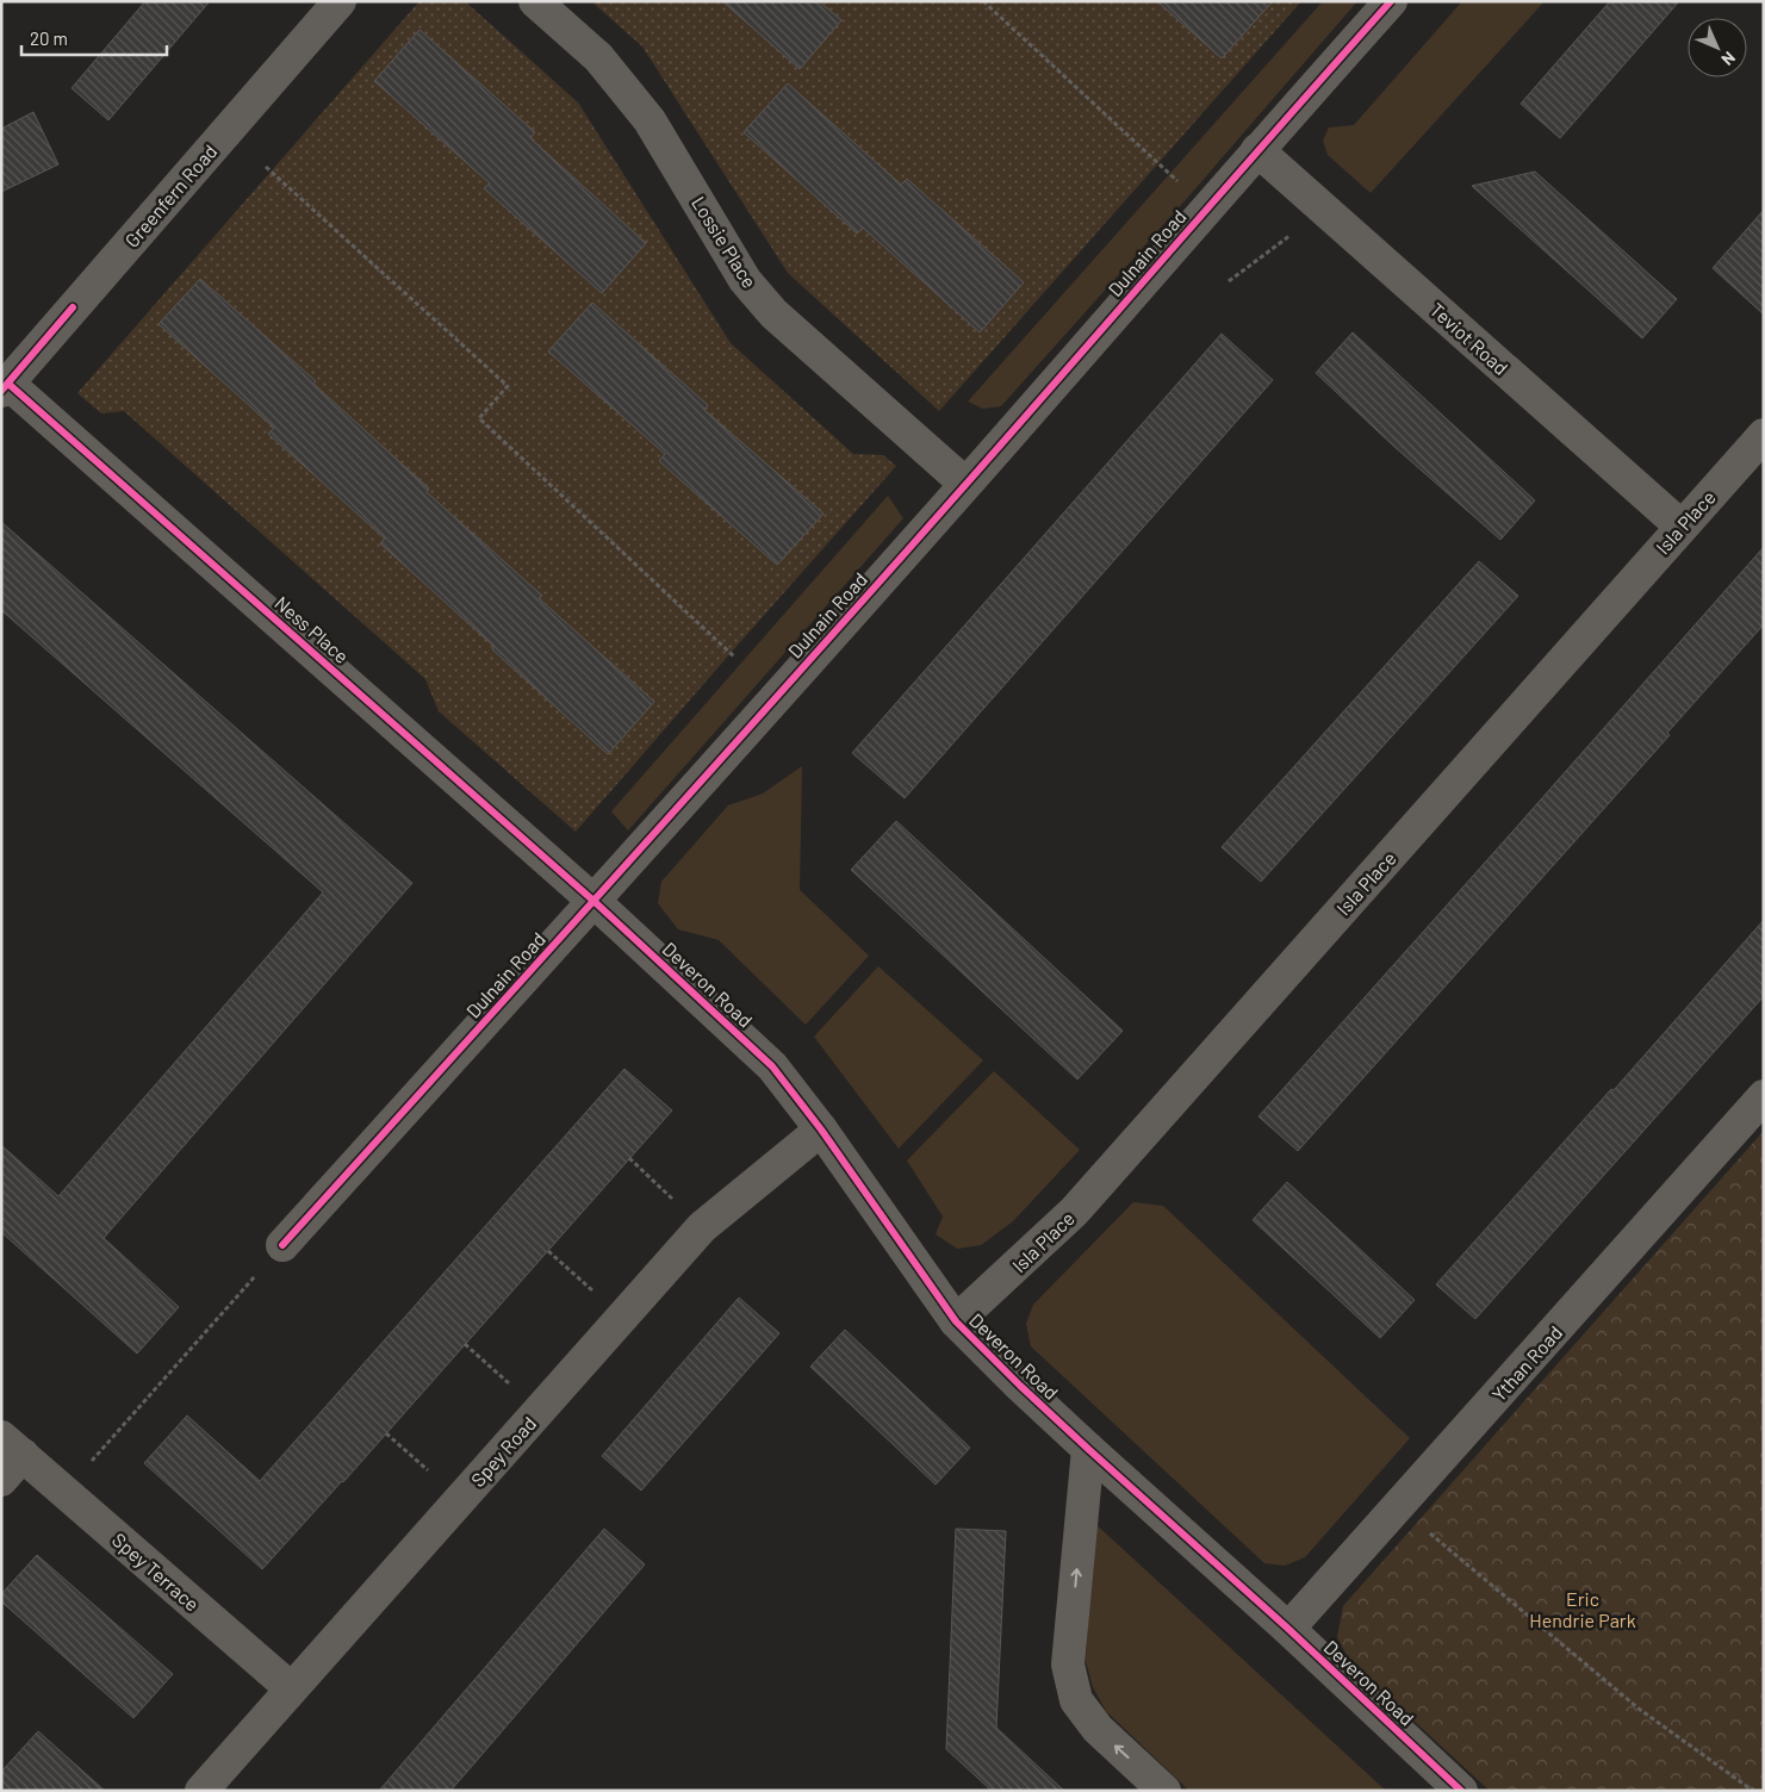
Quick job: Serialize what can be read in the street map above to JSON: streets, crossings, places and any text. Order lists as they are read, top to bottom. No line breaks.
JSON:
{"streets":{"street":["Greenfern Road","Lossie Place","Dulnain Road","Teviot Road","Isla Place","Ness Place","Deveron Road","Ythan Road","Spey Road","Spey Terrace"]},"crossings":[["Greenfern Road","Ness Place"],["Lossie Place","Dulnain Road"],["Dulnain Road","Teviot Road"],["Dulnain Road","Ness Place"],["Dulnain Road","Deveron Road"],["Teviot Road","Isla Place"],["Isla Place","Deveron Road"],["Ness Place","Deveron Road"],["Deveron Road","Ythan Road"],["Deveron Road","Spey Road"],["Spey Road","Spey Terrace"]],"parks":["Eric Hendrie Park"],"scale_bar":"20 m","north":"bottom right"}
